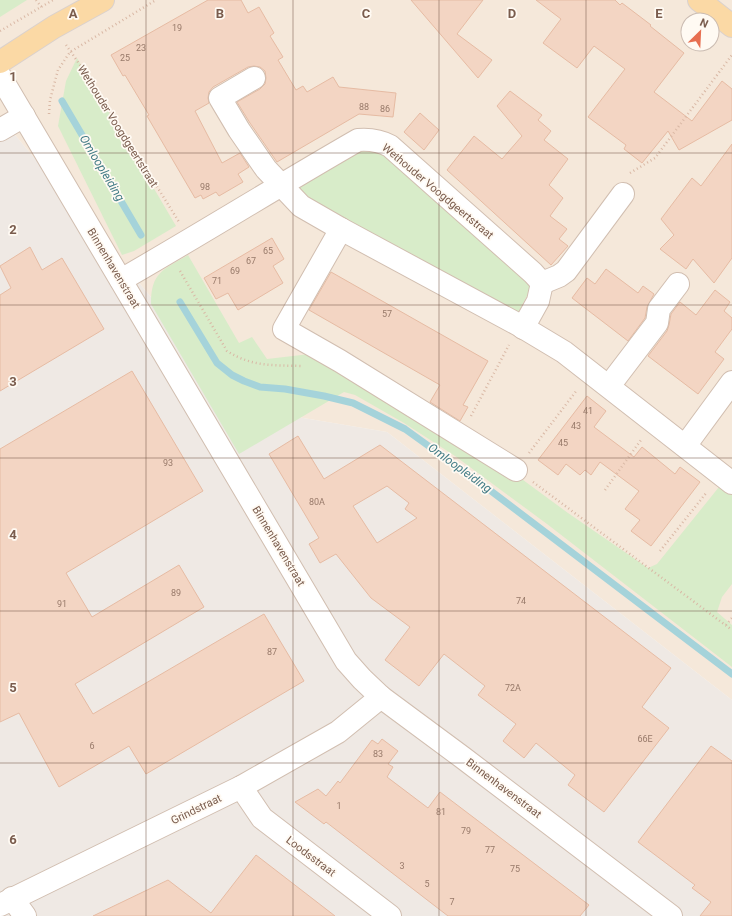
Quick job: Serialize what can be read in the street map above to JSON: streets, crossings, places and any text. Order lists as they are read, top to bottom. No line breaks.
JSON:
{"streets":{"street":["Wethouder Voogdgeertstraat","Binnenhavenstraat","Grindstraat","Loodsstraat"]},"crossings":[["Wethouder Voogdgeertstraat","Binnenhavenstraat"],["Binnenhavenstraat","Grindstraat"],["Grindstraat","Loodsstraat"]],"water":["Omloopleiding"],"house_numbers":["19","23","25","88","86","98","65","67","69","71","57","41","43","45","93","80A","89","74","91","87","72A","66E","6","83","1","81","79","77","3","75","5","7"],"north":"top right","grid":{"columns":["A","B","C","D","E"],"rows":["1","2","3","4","5","6"]}}
